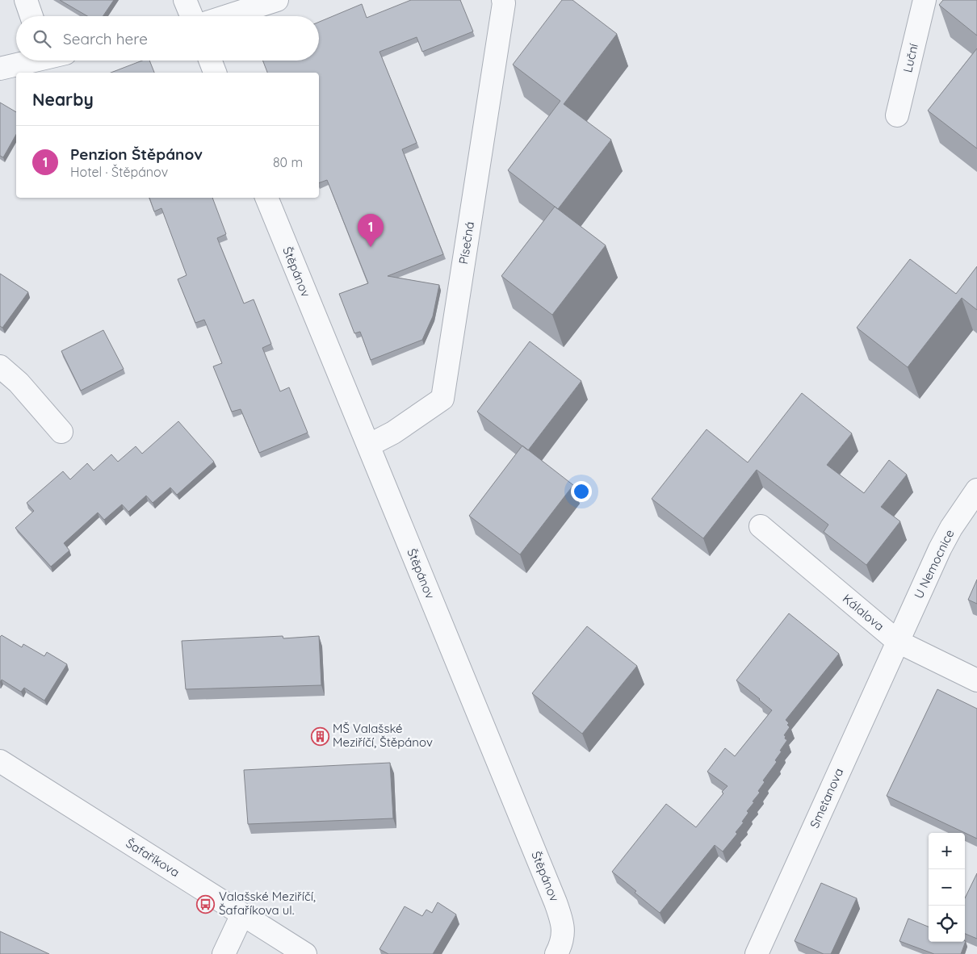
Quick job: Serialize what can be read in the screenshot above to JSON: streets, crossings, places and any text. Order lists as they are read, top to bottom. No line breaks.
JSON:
{"streets":{"street":["Luční","Písečná","Štěpánov","U Nemocnice","Kálalova","Smetanova","Šafaříkova"]},"crossings":[["Písečná","Štěpánov"],["U Nemocnice","Kálalova"],["U Nemocnice","Smetanova"],["Kálalova","Smetanova"]],"places":{"building":["MŠ Valašské Meziříčí, Štěpánov"],"bus stop":["Valašské Meziříčí, Šafaříkova ul."]},"page":{"search":"Search here","heading":"Nearby","list":[{"mark":"1","name":"Penzion Štěpánov","note":"Hotel · Štěpánov","value":"80 m"}],"pins":"1","map_buttons":["+","−"]}}
